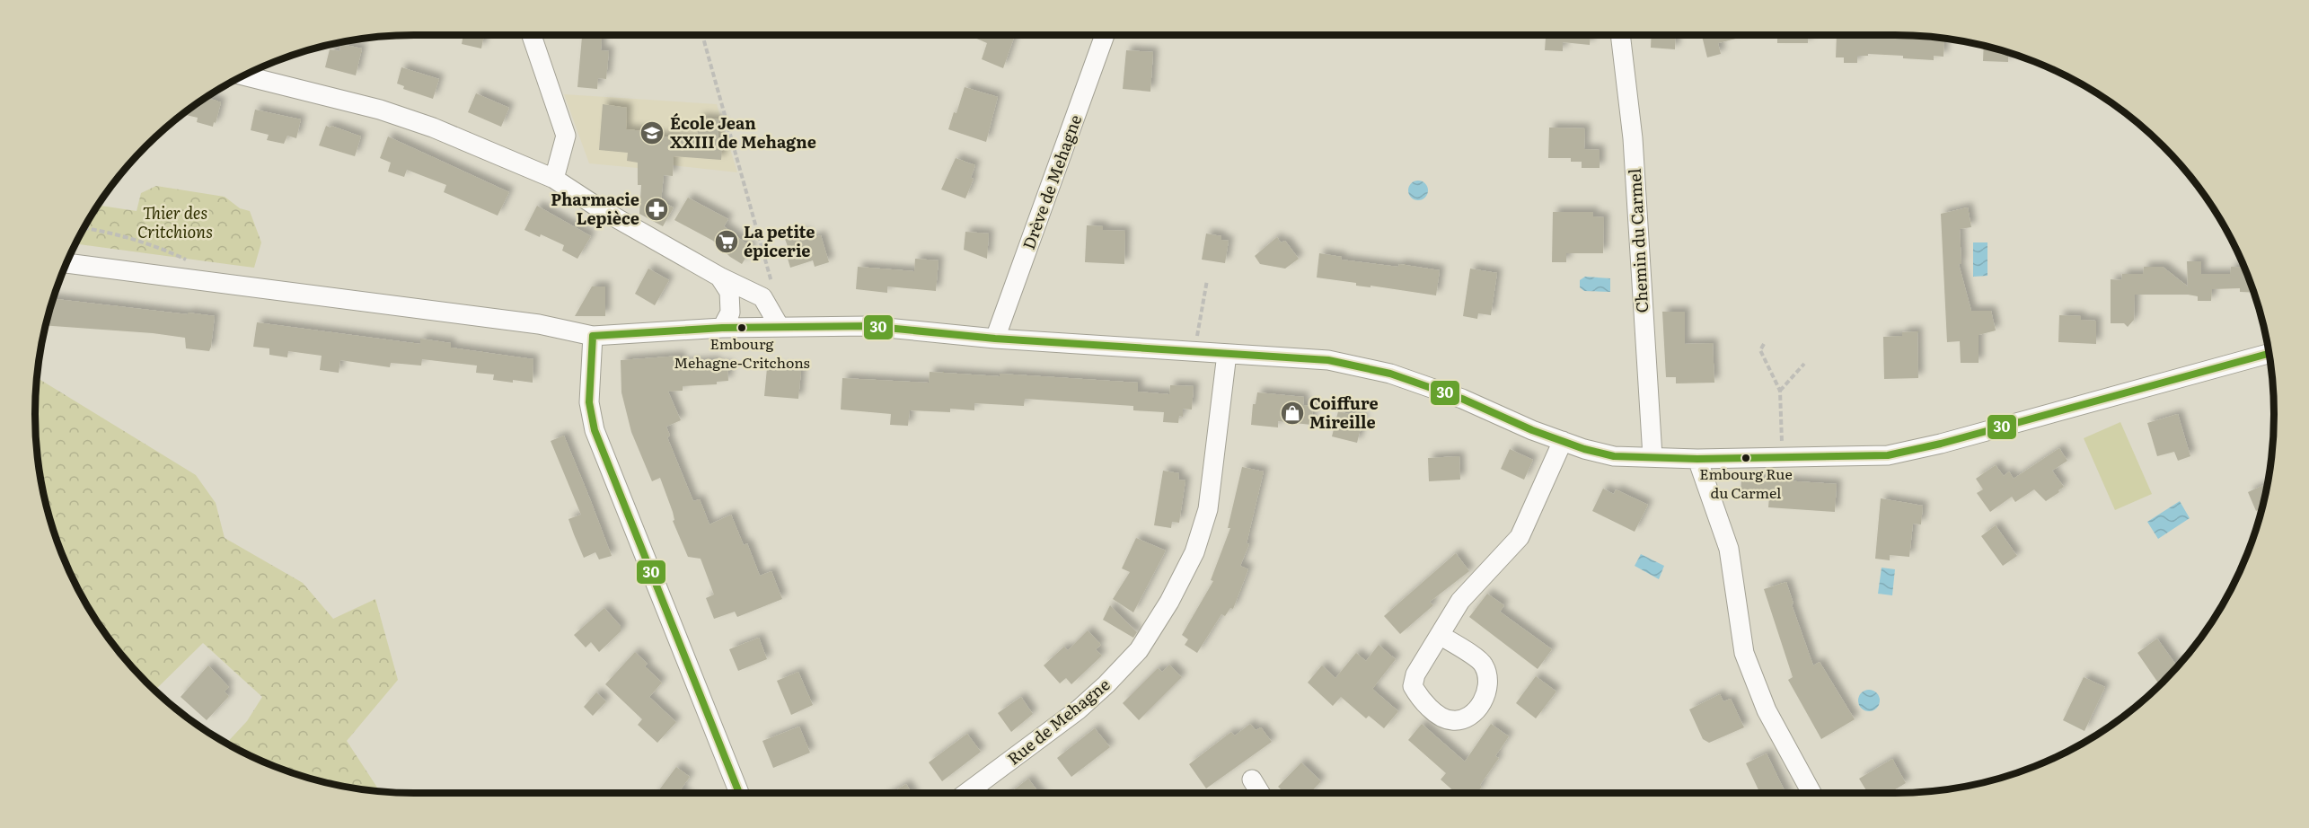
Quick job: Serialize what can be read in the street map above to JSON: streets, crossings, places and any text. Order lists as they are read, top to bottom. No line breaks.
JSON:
{"streets":{"street":["Drève de Mehagne","Chemin du Carmel","Rue de Mehagne"]},"parks":["Thier des Critchions"],"places":{"school or university":["École Jean XXIII de Mehagne"],"pharmacy":["Pharmacie Lepièce"],"supermarket":["La petite épicerie"],"other":["Embourg Mehagne-Critchons","Embourg Rue du Carmel"],"shop":["Coiffure Mireille"]},"lines":["transit line 30"]}
